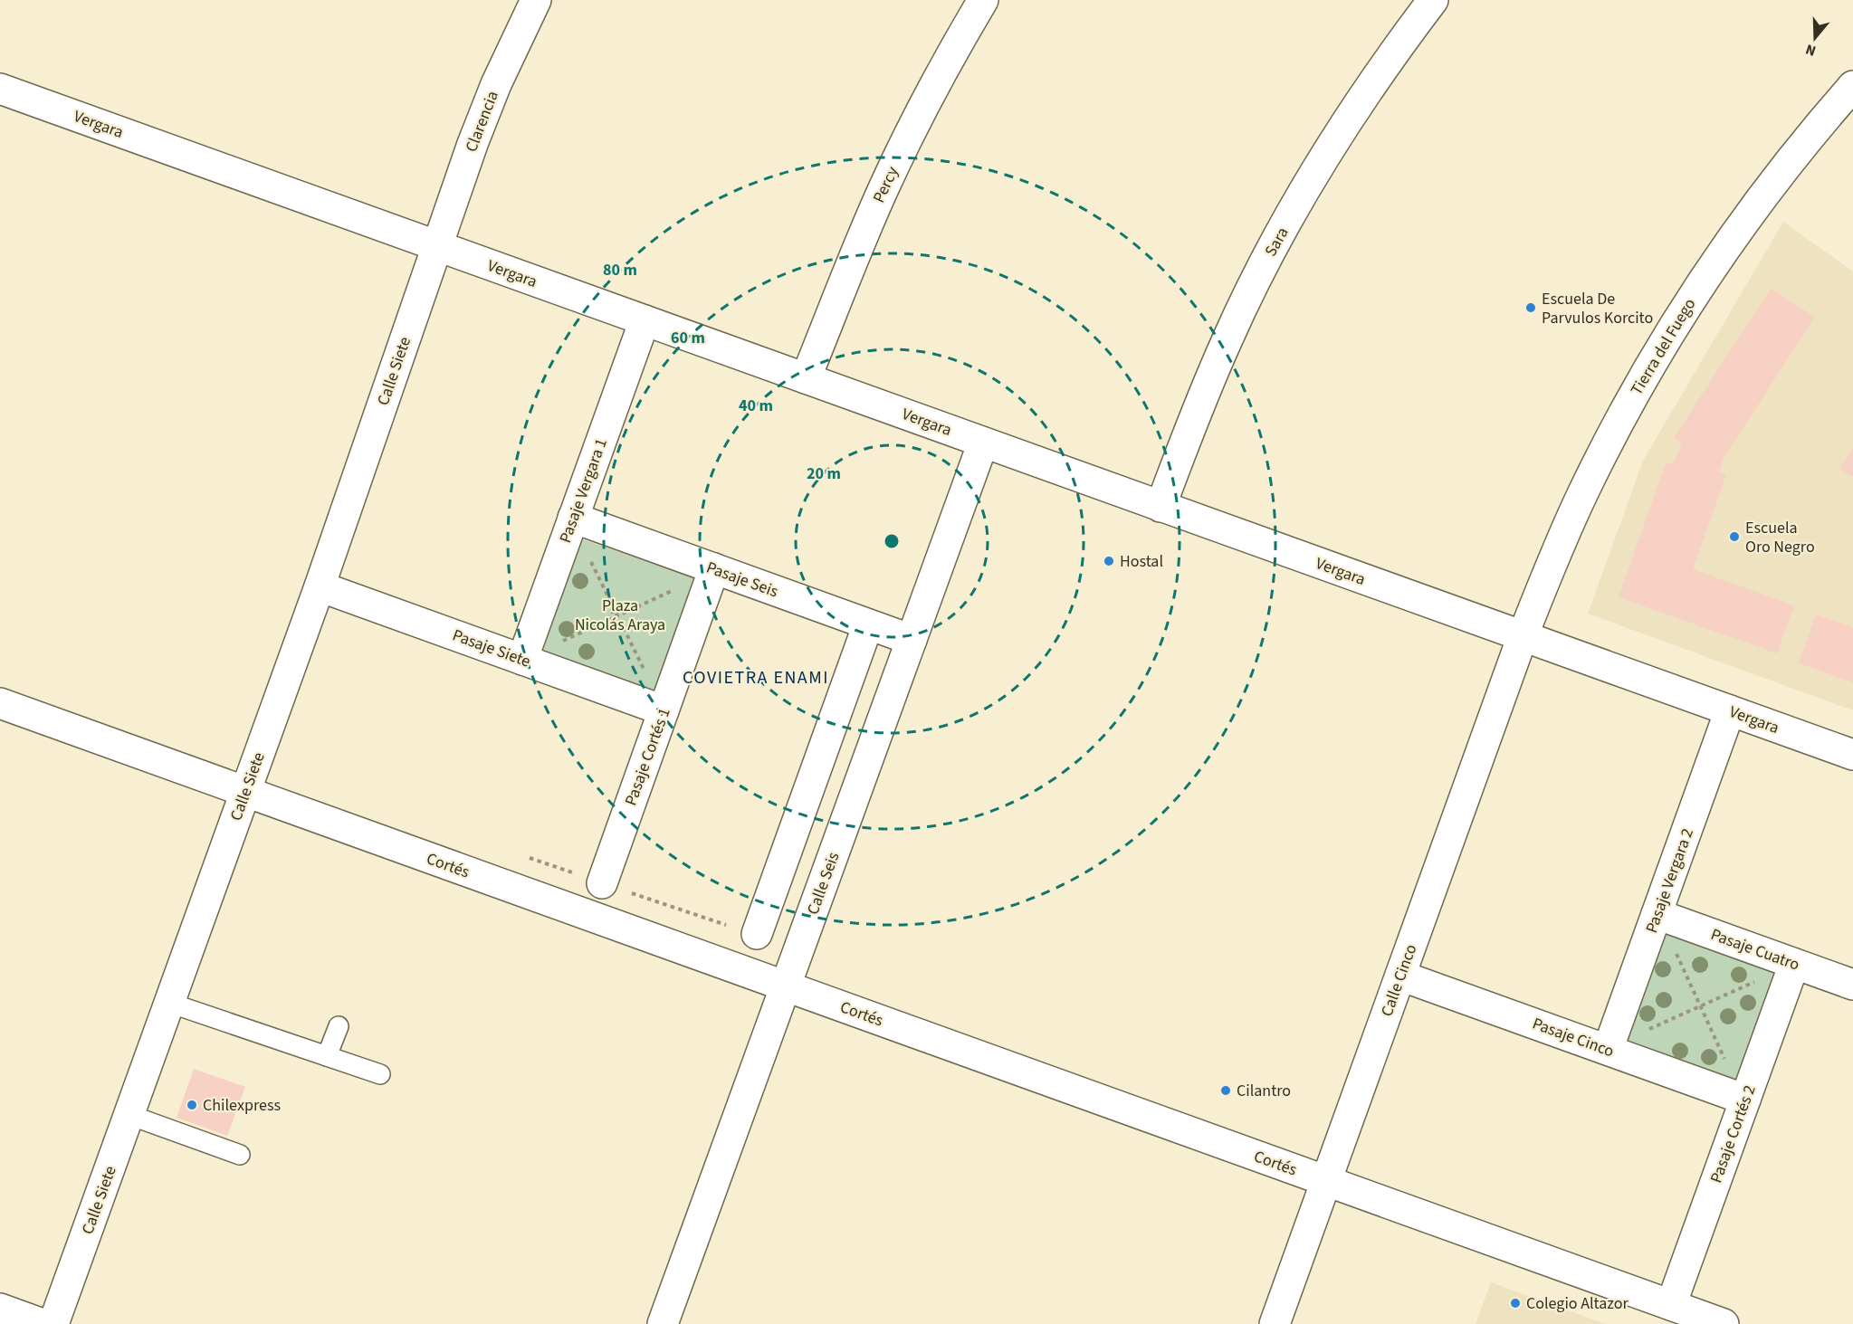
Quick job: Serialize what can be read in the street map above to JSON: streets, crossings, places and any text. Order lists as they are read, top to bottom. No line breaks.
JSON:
{"streets":{"street":["Clarencia","Vergara","Percy","Sara","Tierra del Fuego","Calle Siete","Pasaje Vergara 1","Pasaje Seis","Pasaje Siete","Pasaje Cortés 1","Cortés","Pasaje Vergara 2","Calle Seis","Pasaje Cuatro","Calle Cinco","Pasaje Cinco","Pasaje Cortés 2"]},"crossings":[["Clarencia","Vergara"],["Clarencia","Calle Siete"],["Vergara","Percy"],["Vergara","Sara"],["Vergara","Tierra del Fuego"],["Vergara","Calle Siete"],["Vergara","Pasaje Vergara 1"],["Vergara","Pasaje Vergara 2"],["Vergara","Calle Seis"],["Vergara","Calle Cinco"],["Tierra del Fuego","Calle Cinco"],["Calle Siete","Pasaje Siete"],["Calle Siete","Cortés"],["Pasaje Vergara 1","Pasaje Seis"],["Pasaje Vergara 1","Pasaje Siete"],["Pasaje Seis","Pasaje Cortés 1"],["Pasaje Seis","Calle Seis"],["Pasaje Siete","Pasaje Cortés 1"],["Cortés","Calle Seis"],["Cortés","Calle Cinco"],["Cortés","Pasaje Cortés 2"],["Pasaje Vergara 2","Pasaje Cuatro"],["Pasaje Vergara 2","Pasaje Cinco"],["Pasaje Cuatro","Pasaje Cortés 2"],["Calle Cinco","Pasaje Cinco"],["Pasaje Cinco","Pasaje Cortés 2"]],"districts":["COVIETRA ENAMI"],"parks":["Plaza Nicolás Araya"],"places":["Escuela De Parvulos Korcito","Escuela Oro Negro","Hostal","Cilantro","Chilexpress","Colegio Altazor"],"north":"bottom","rings":["80 m","60 m","40 m","20 m"]}
